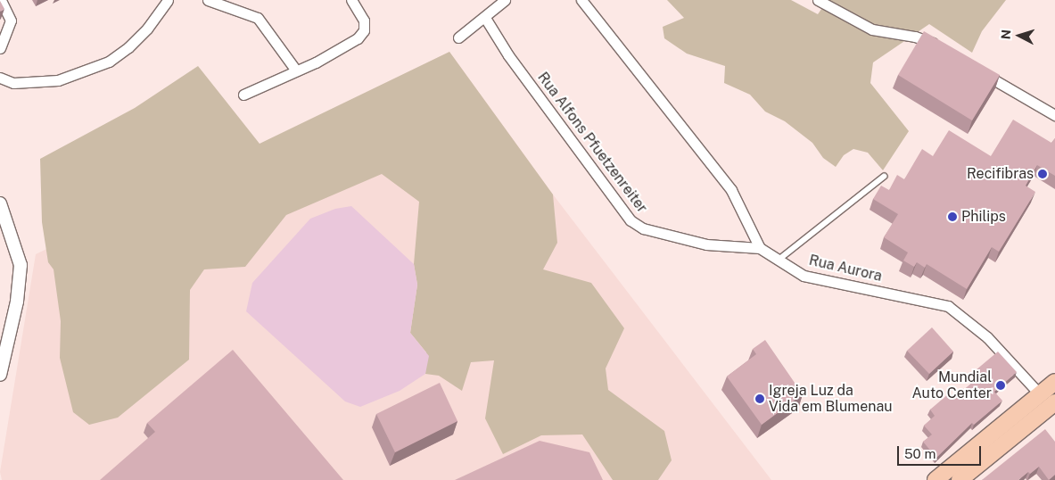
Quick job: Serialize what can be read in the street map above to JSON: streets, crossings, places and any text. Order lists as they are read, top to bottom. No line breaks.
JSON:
{"streets":{"street":["Rua Alfons Pfuetzenreiter","Rua Aurora"]},"crossings":[["Rua Alfons Pfuetzenreiter","Rua Aurora"]],"places":["Recifibras","Philips","Mundial Auto Center","Igreja Luz da Vida em Blumenau"],"scale_bar":"50 m","north":"left"}
